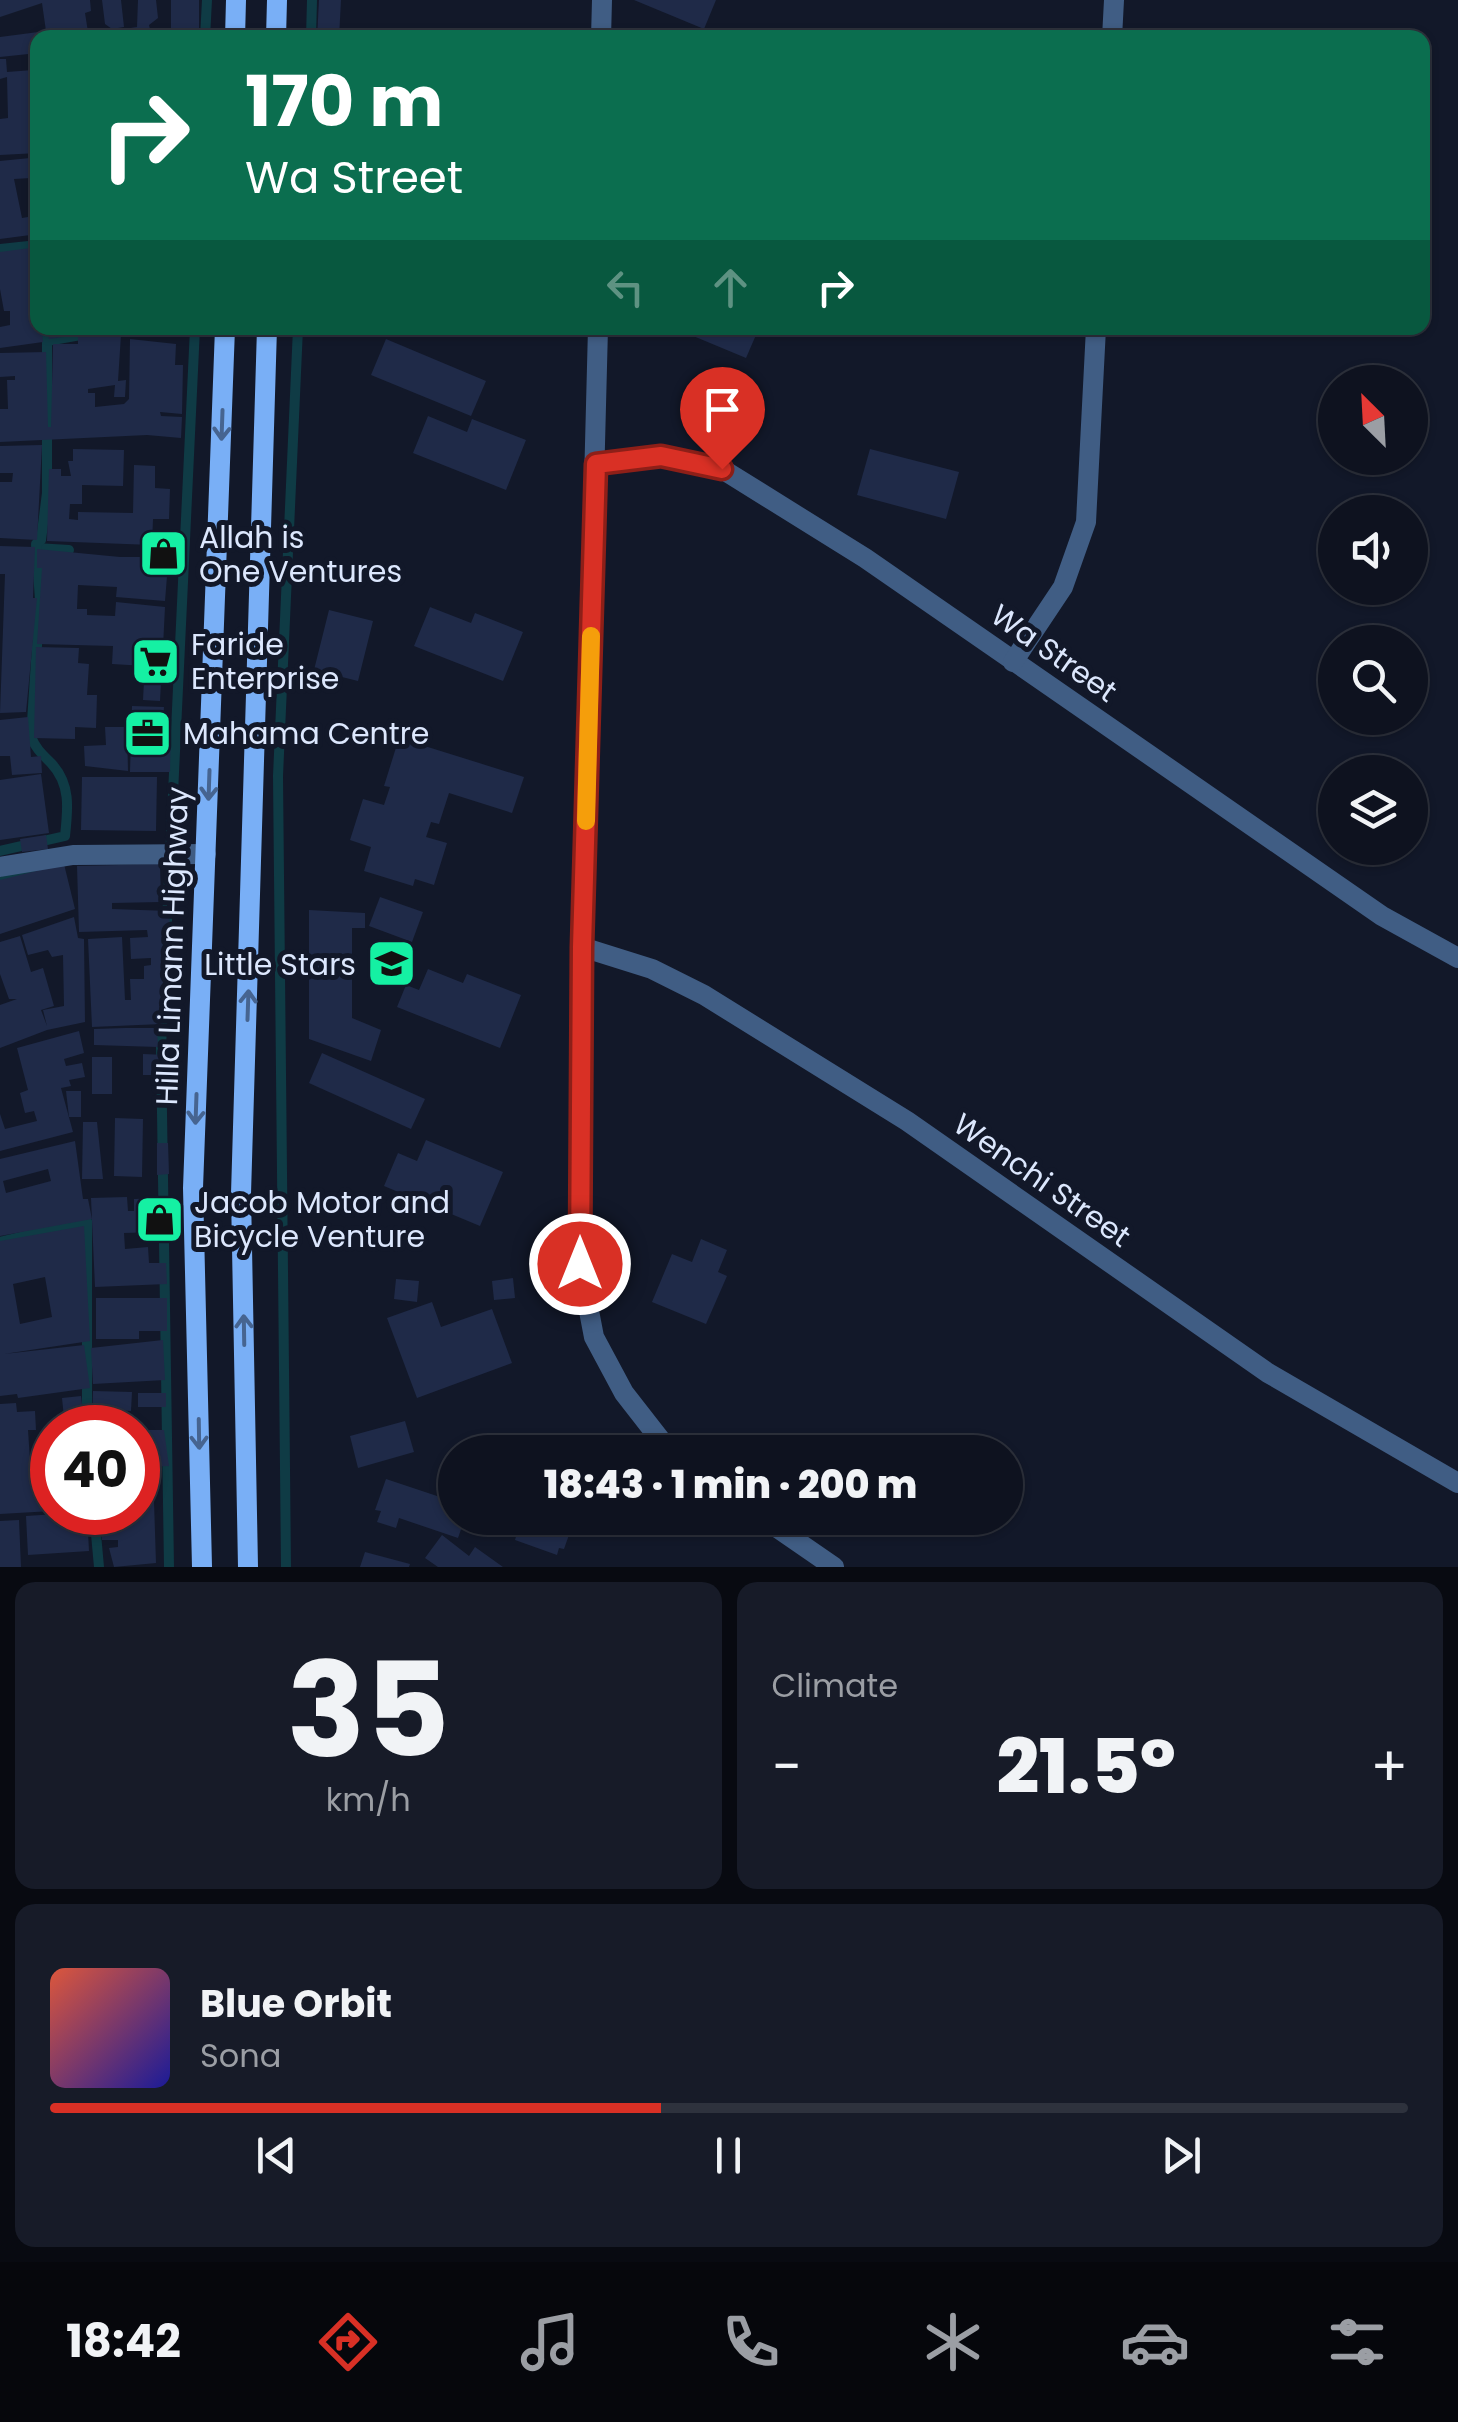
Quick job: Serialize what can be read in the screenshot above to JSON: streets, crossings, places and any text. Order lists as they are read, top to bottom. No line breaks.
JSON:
{"streets":{"main road":["Hilla Limann Highway"],"street":["Wa Street","Wenchi Street"]},"places":{"shop":["Allah is One Ventures","Jacob Motor and Bicycle Venture"],"supermarket":["Faride Enterprise"],"office":["Mahama Centre"],"school or university":["Little Stars"]},"north":"top left","page":{"turn":["170 m","Wa Street"],"limit":"40","trip":"18:43 · 1 min · 200 m","tile":[["35","km/h"],"Climate"],"heat":["−","21.5°","+"],"song":["Blue Orbit","Sona"],"tabs":"18:42"}}
